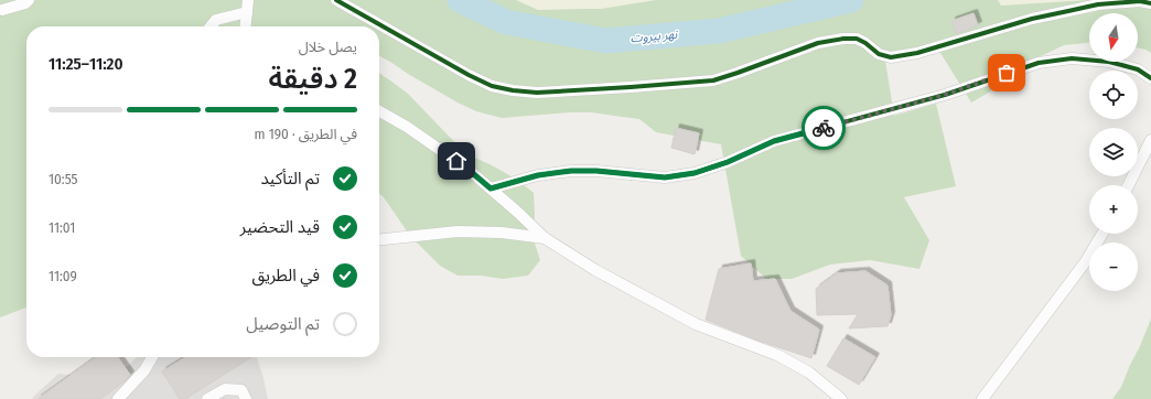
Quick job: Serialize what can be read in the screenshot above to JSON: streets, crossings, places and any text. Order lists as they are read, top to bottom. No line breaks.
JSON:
{"water":["نهر بيروت"],"north":"bottom","page":{"map_buttons":["+","−"],"heading":["2 دقيقة","يصل خلال","11:20–11:25"],"bar":"في الطريق · 190 m","list":[["تم التأكيد","10:55"],["قيد التحضير","11:01"],["في الطريق","11:09"],"تم التوصيل"]}}
